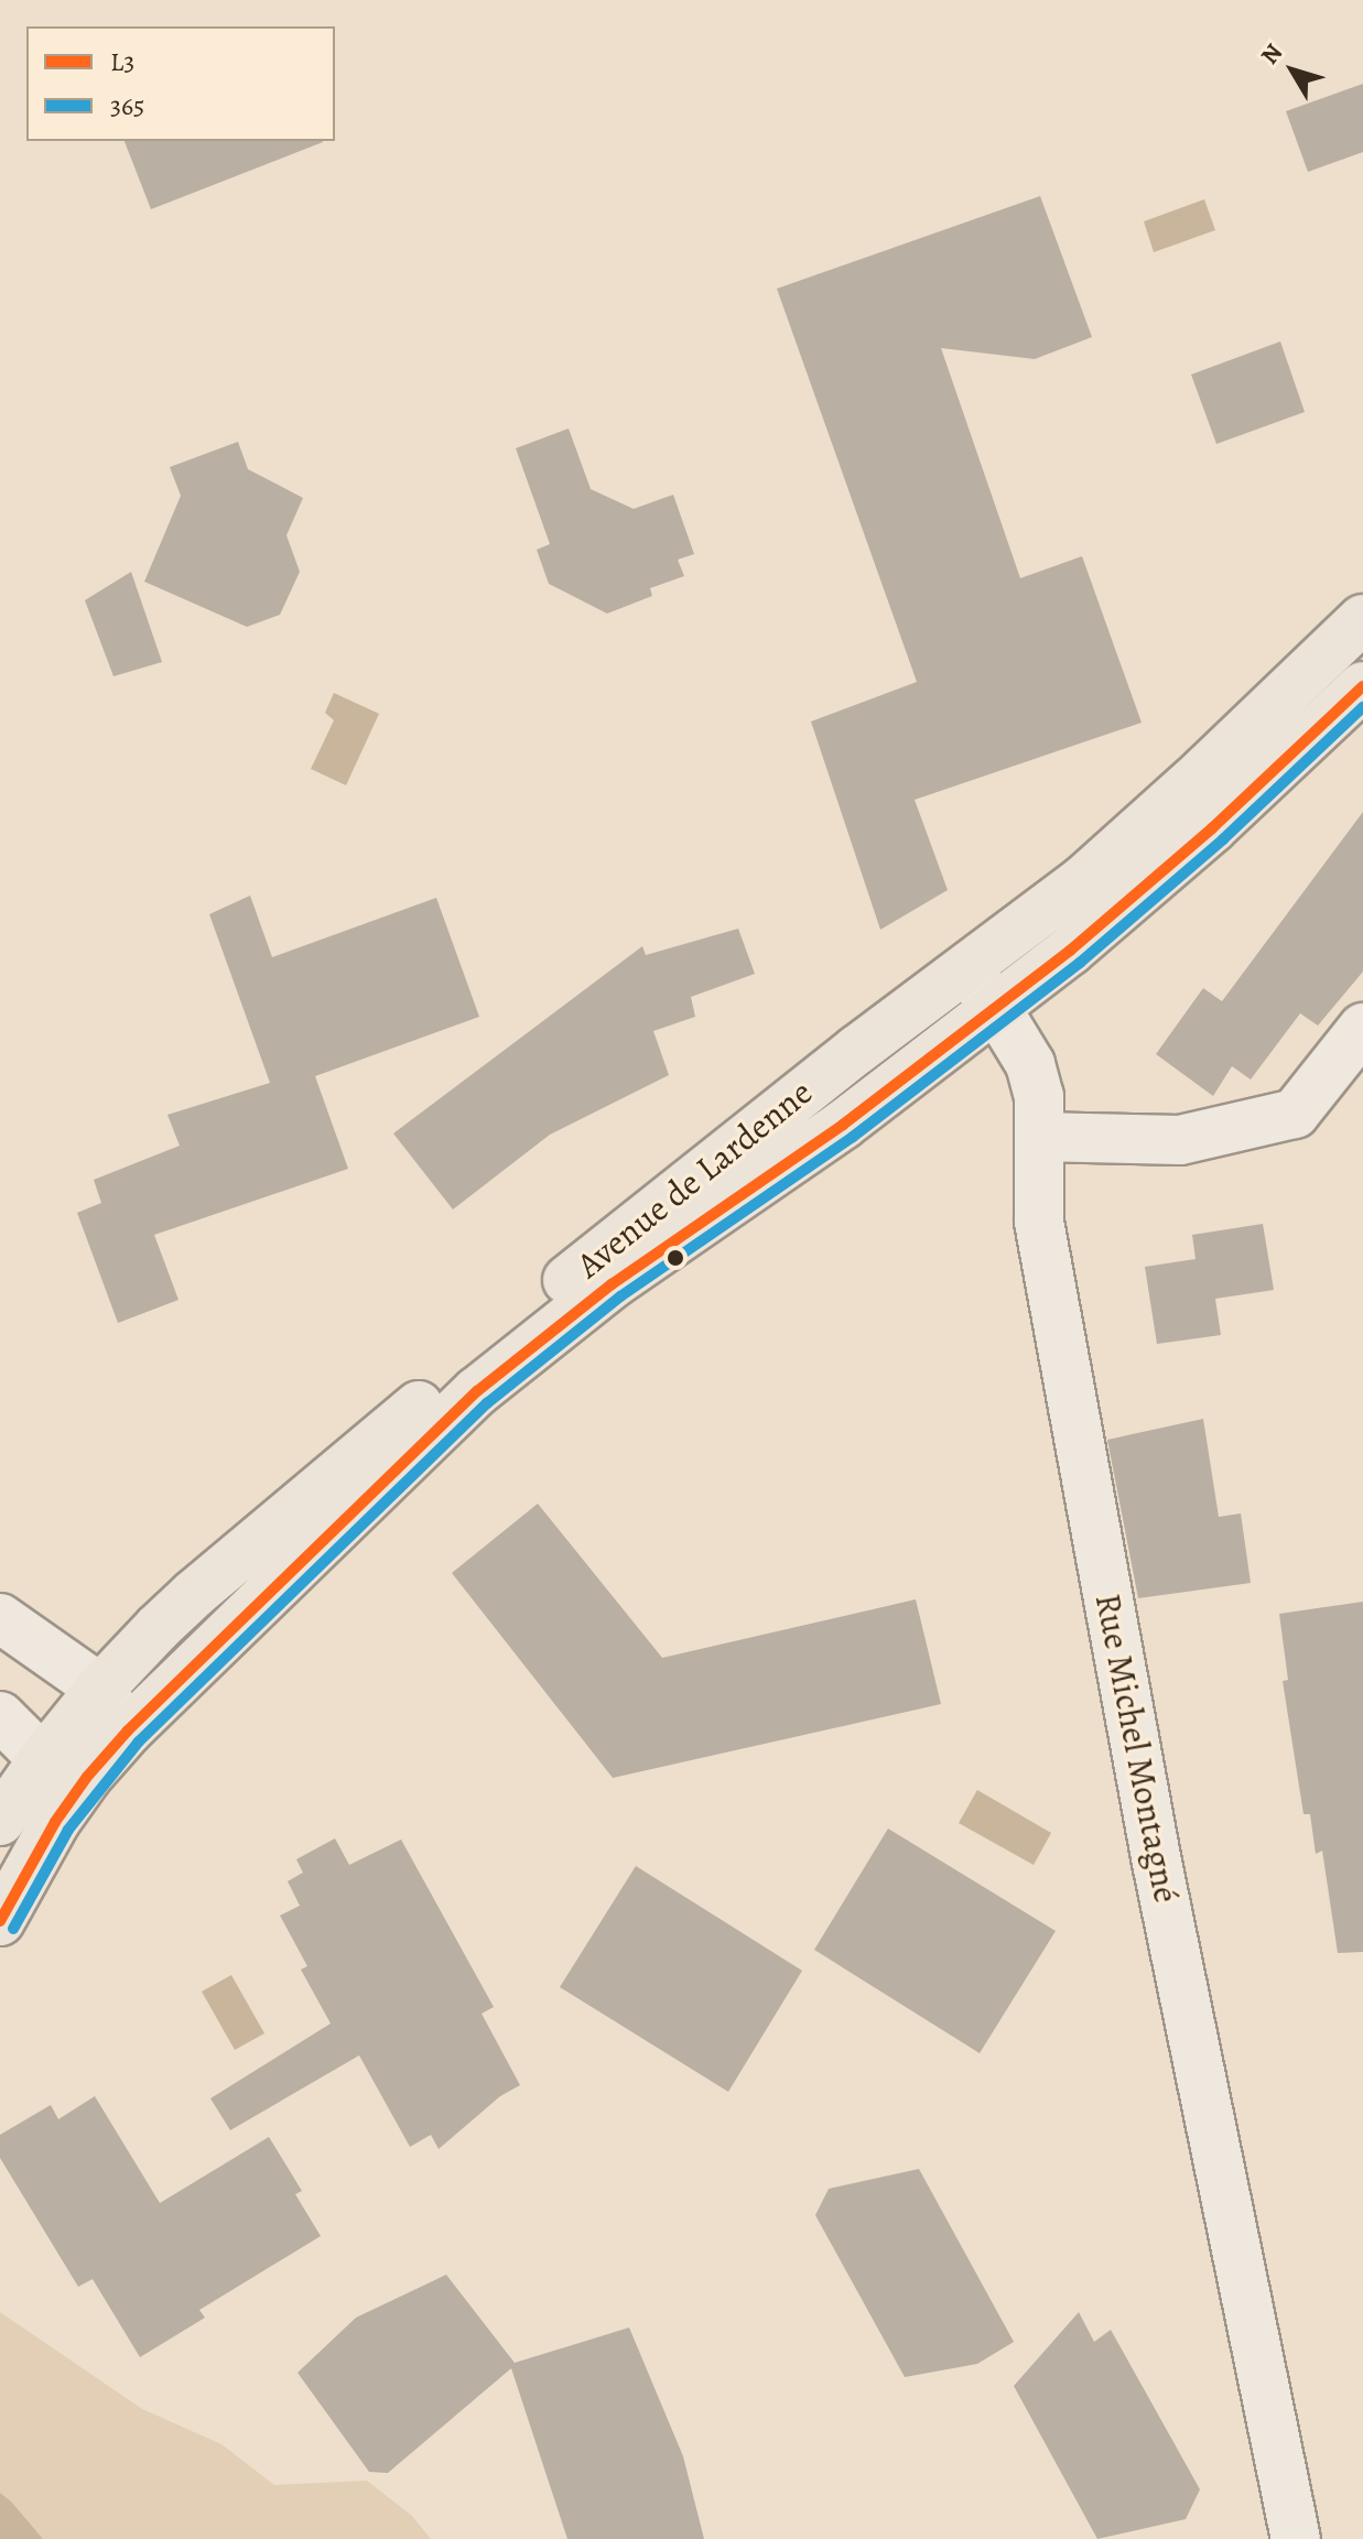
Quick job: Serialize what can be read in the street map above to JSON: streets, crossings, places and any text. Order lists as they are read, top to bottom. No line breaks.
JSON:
{"streets":{"main road":["Avenue de Lardenne"],"street":["Rue Michel Montagné"]},"crossings":[["Avenue de Lardenne","Rue Michel Montagné"]],"lines":["transit line L3","transit line 365"],"legend":["L3","365"],"north":"top left"}
